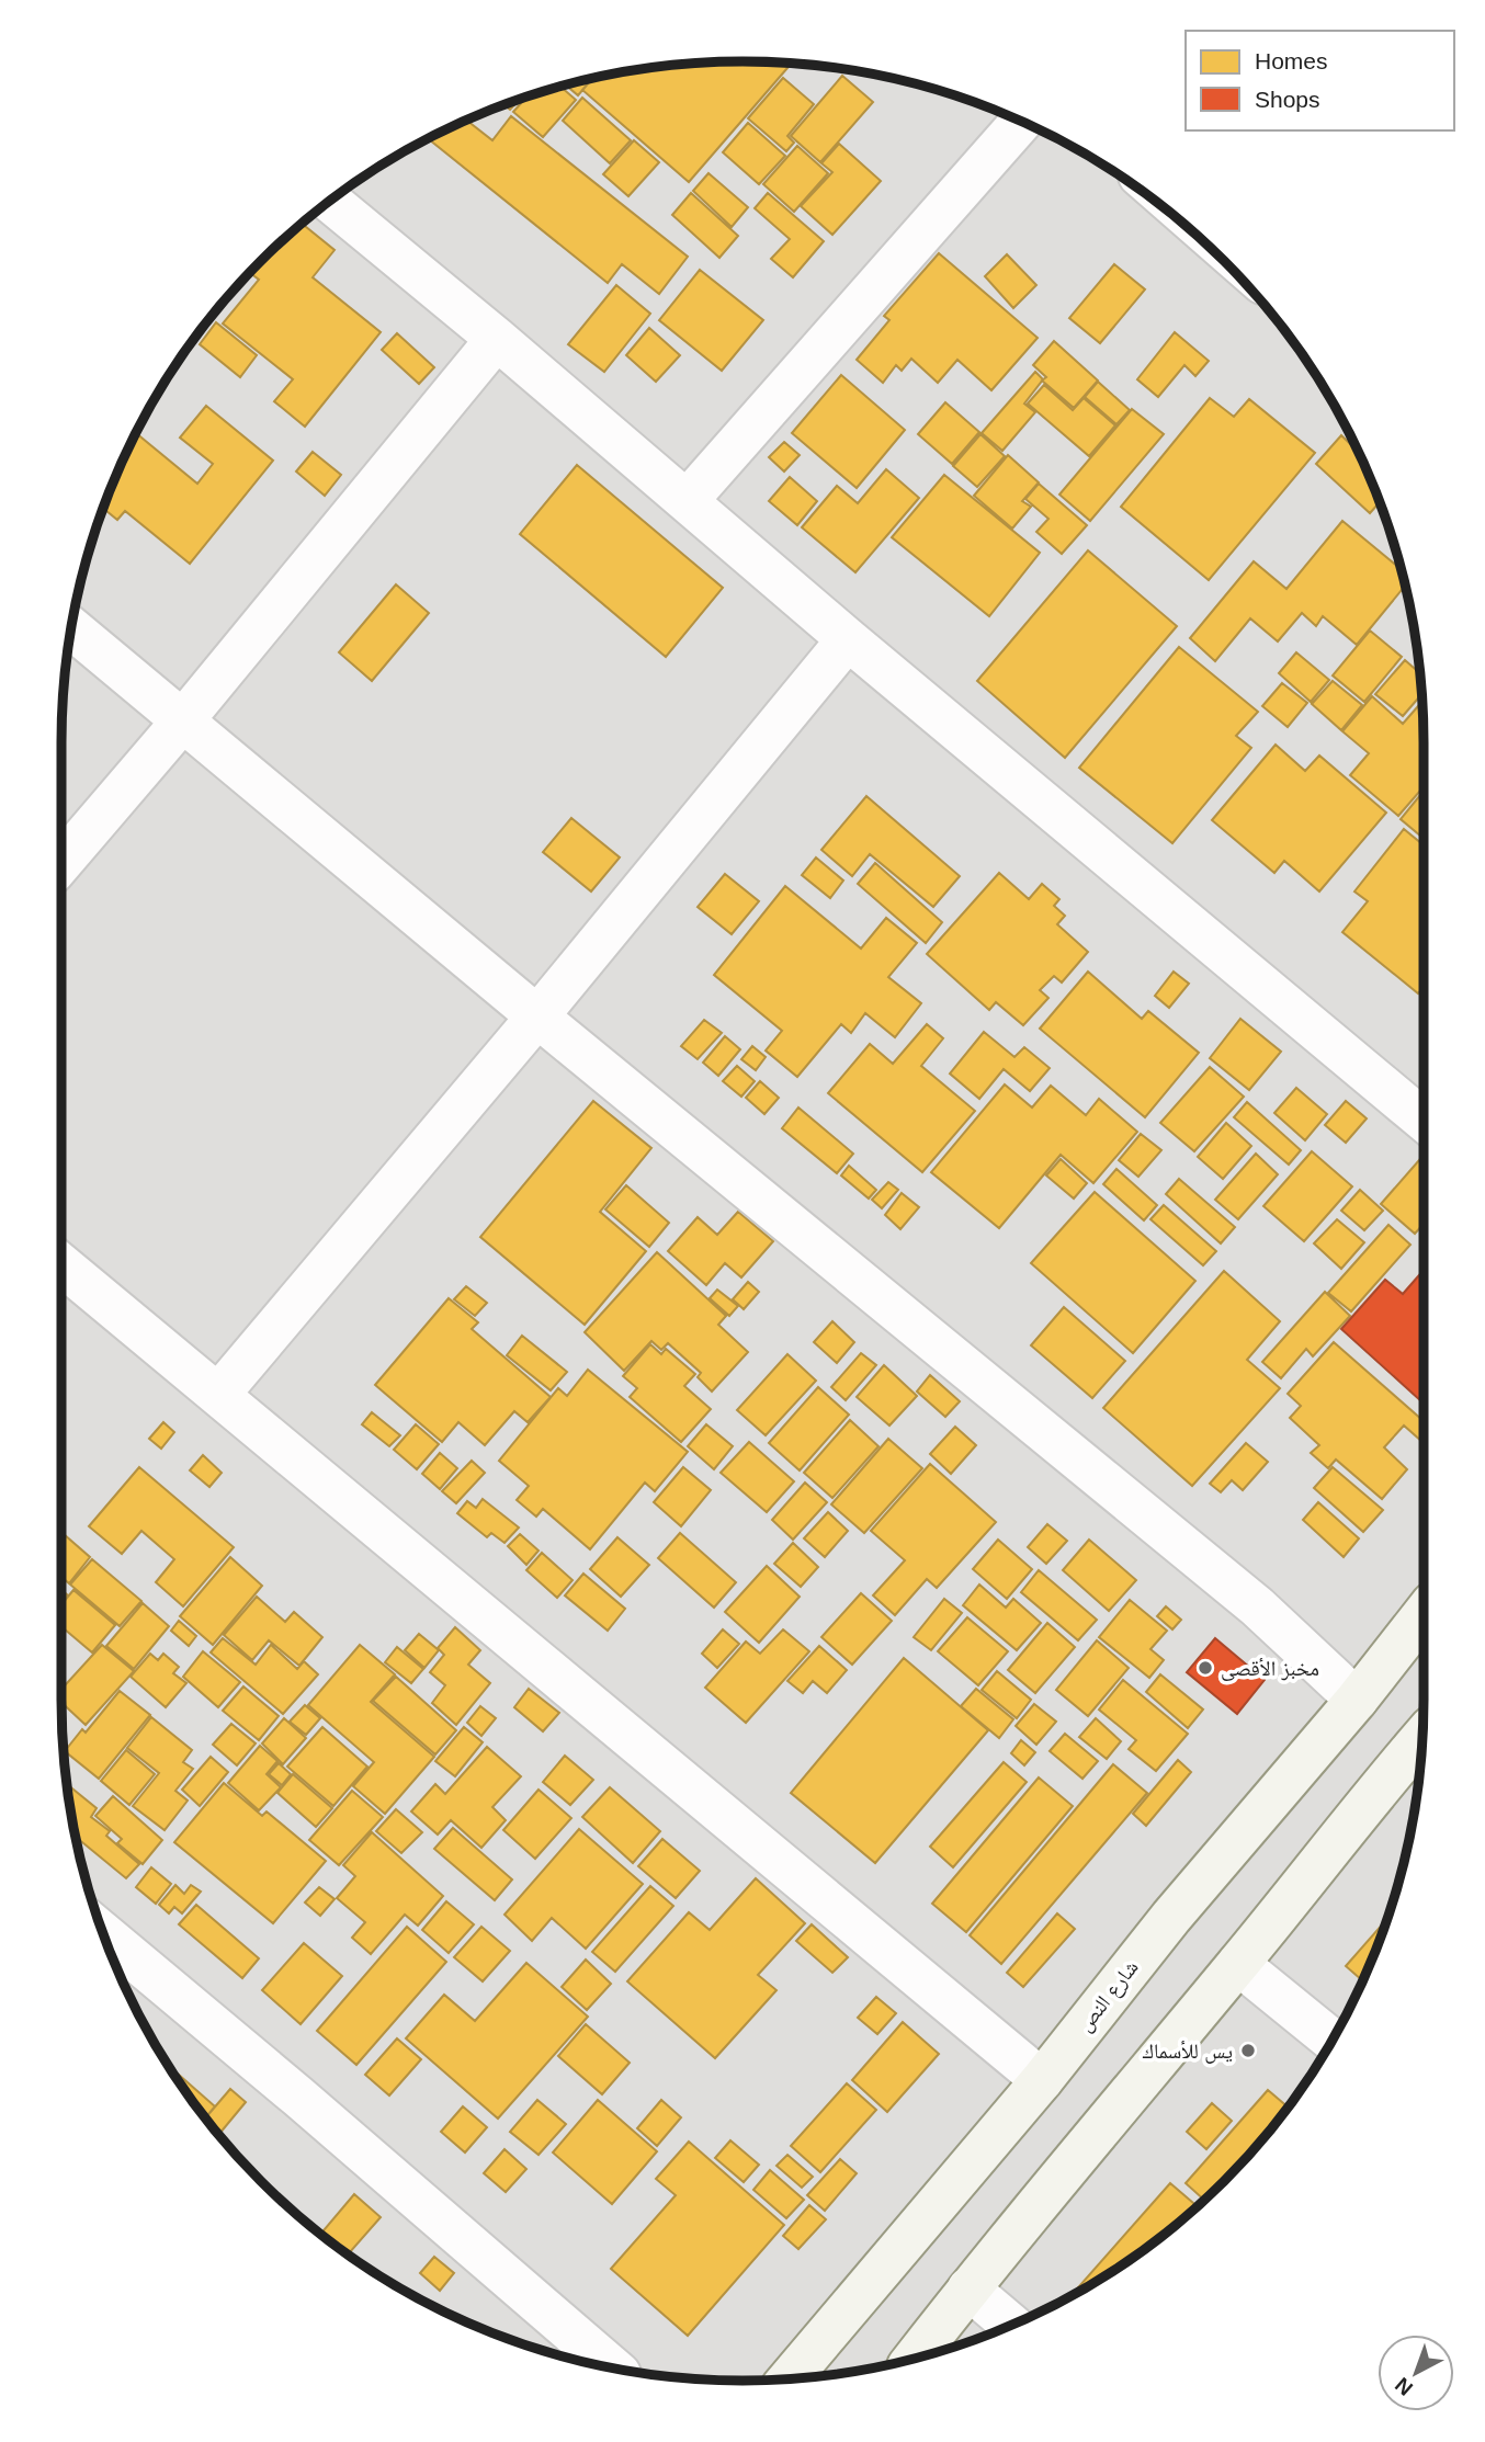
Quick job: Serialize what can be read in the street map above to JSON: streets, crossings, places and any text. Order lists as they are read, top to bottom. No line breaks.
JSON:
{"streets":{"main road":["شارع النص"]},"places":["مخبز الأقصى","يس للأسماك"],"legend":["Homes","Shops"],"north":"bottom left"}
